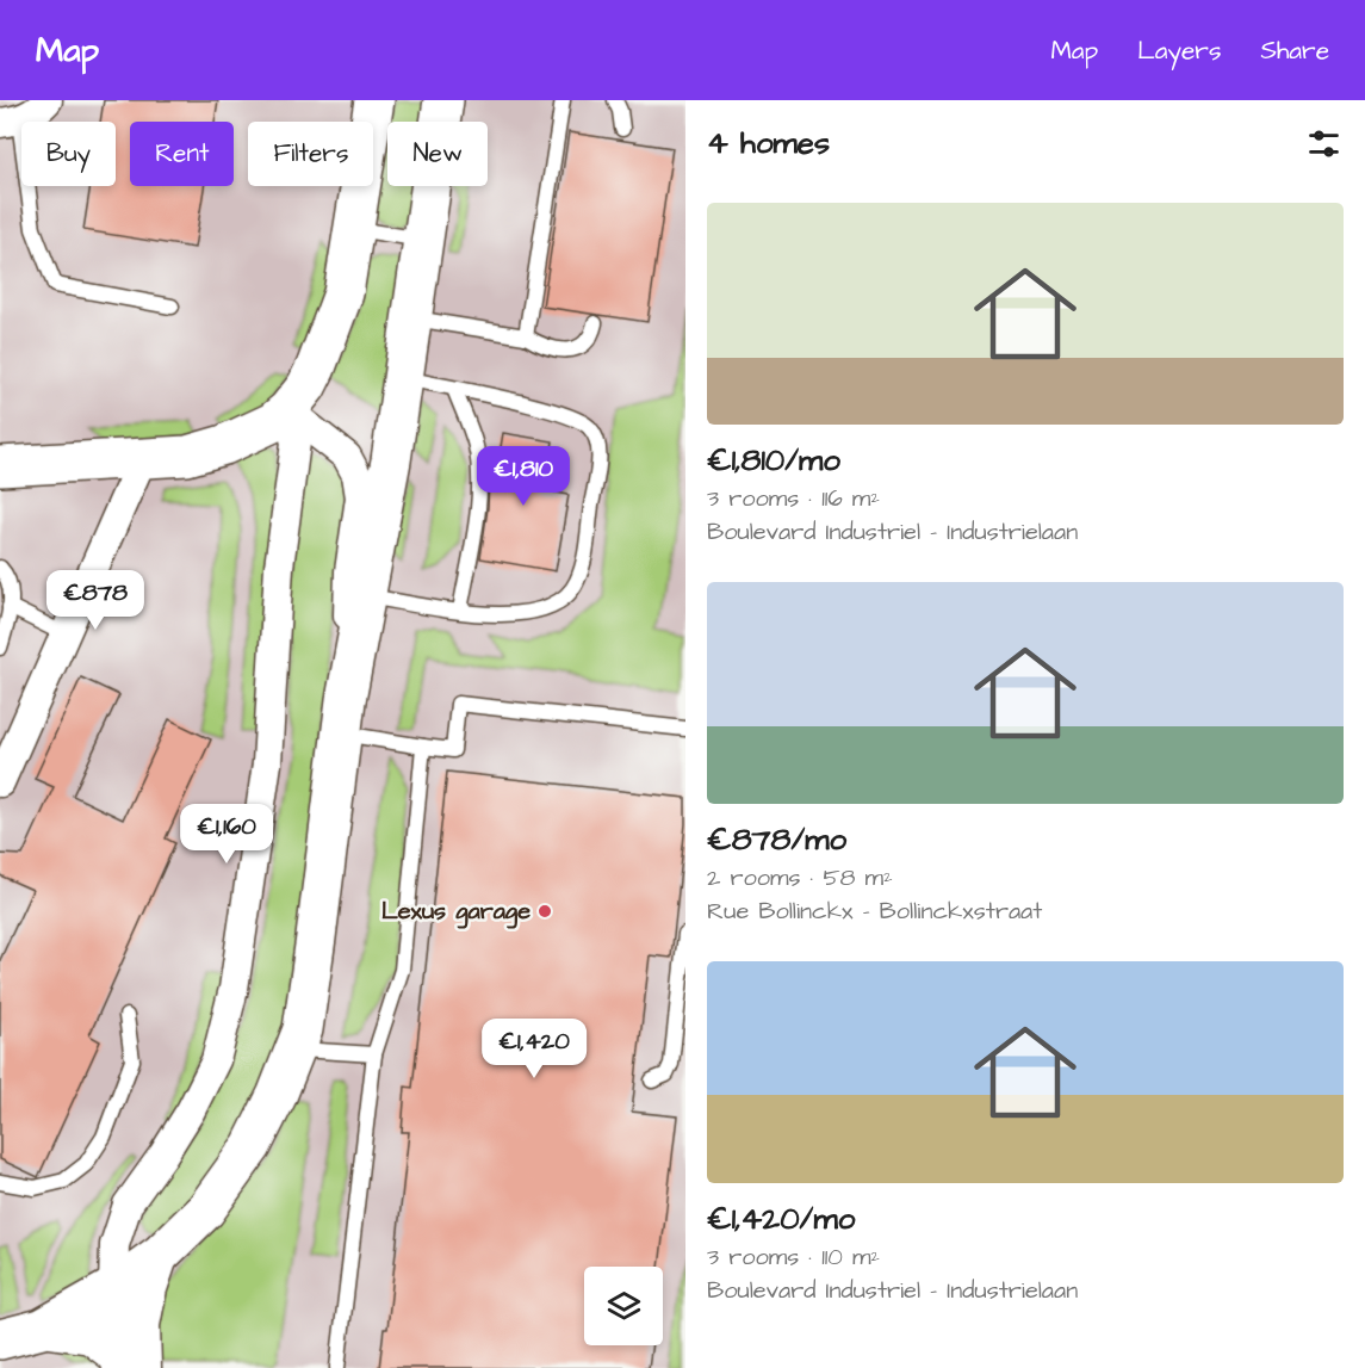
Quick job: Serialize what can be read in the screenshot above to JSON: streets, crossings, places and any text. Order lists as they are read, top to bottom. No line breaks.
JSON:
{"places":["Lexus garage"],"page":{"header":"Map","nav":["Map","Layers","Share"],"heading":"4 homes","chip":["Buy","Rent","Filters","New"],"list":[{"name":"€1,810/mo","note":"3 rooms · 116 m² · Boulevard Industriel - Industrielaan"},{"name":"€878/mo","note":"2 rooms · 58 m² · Rue Bollinckx - Bollinckxstraat"},{"name":"€1,420/mo","note":"3 rooms · 110 m² · Boulevard Industriel - Industrielaan"}],"price":["€1,810","€878","€1,160","€1,420"]}}
